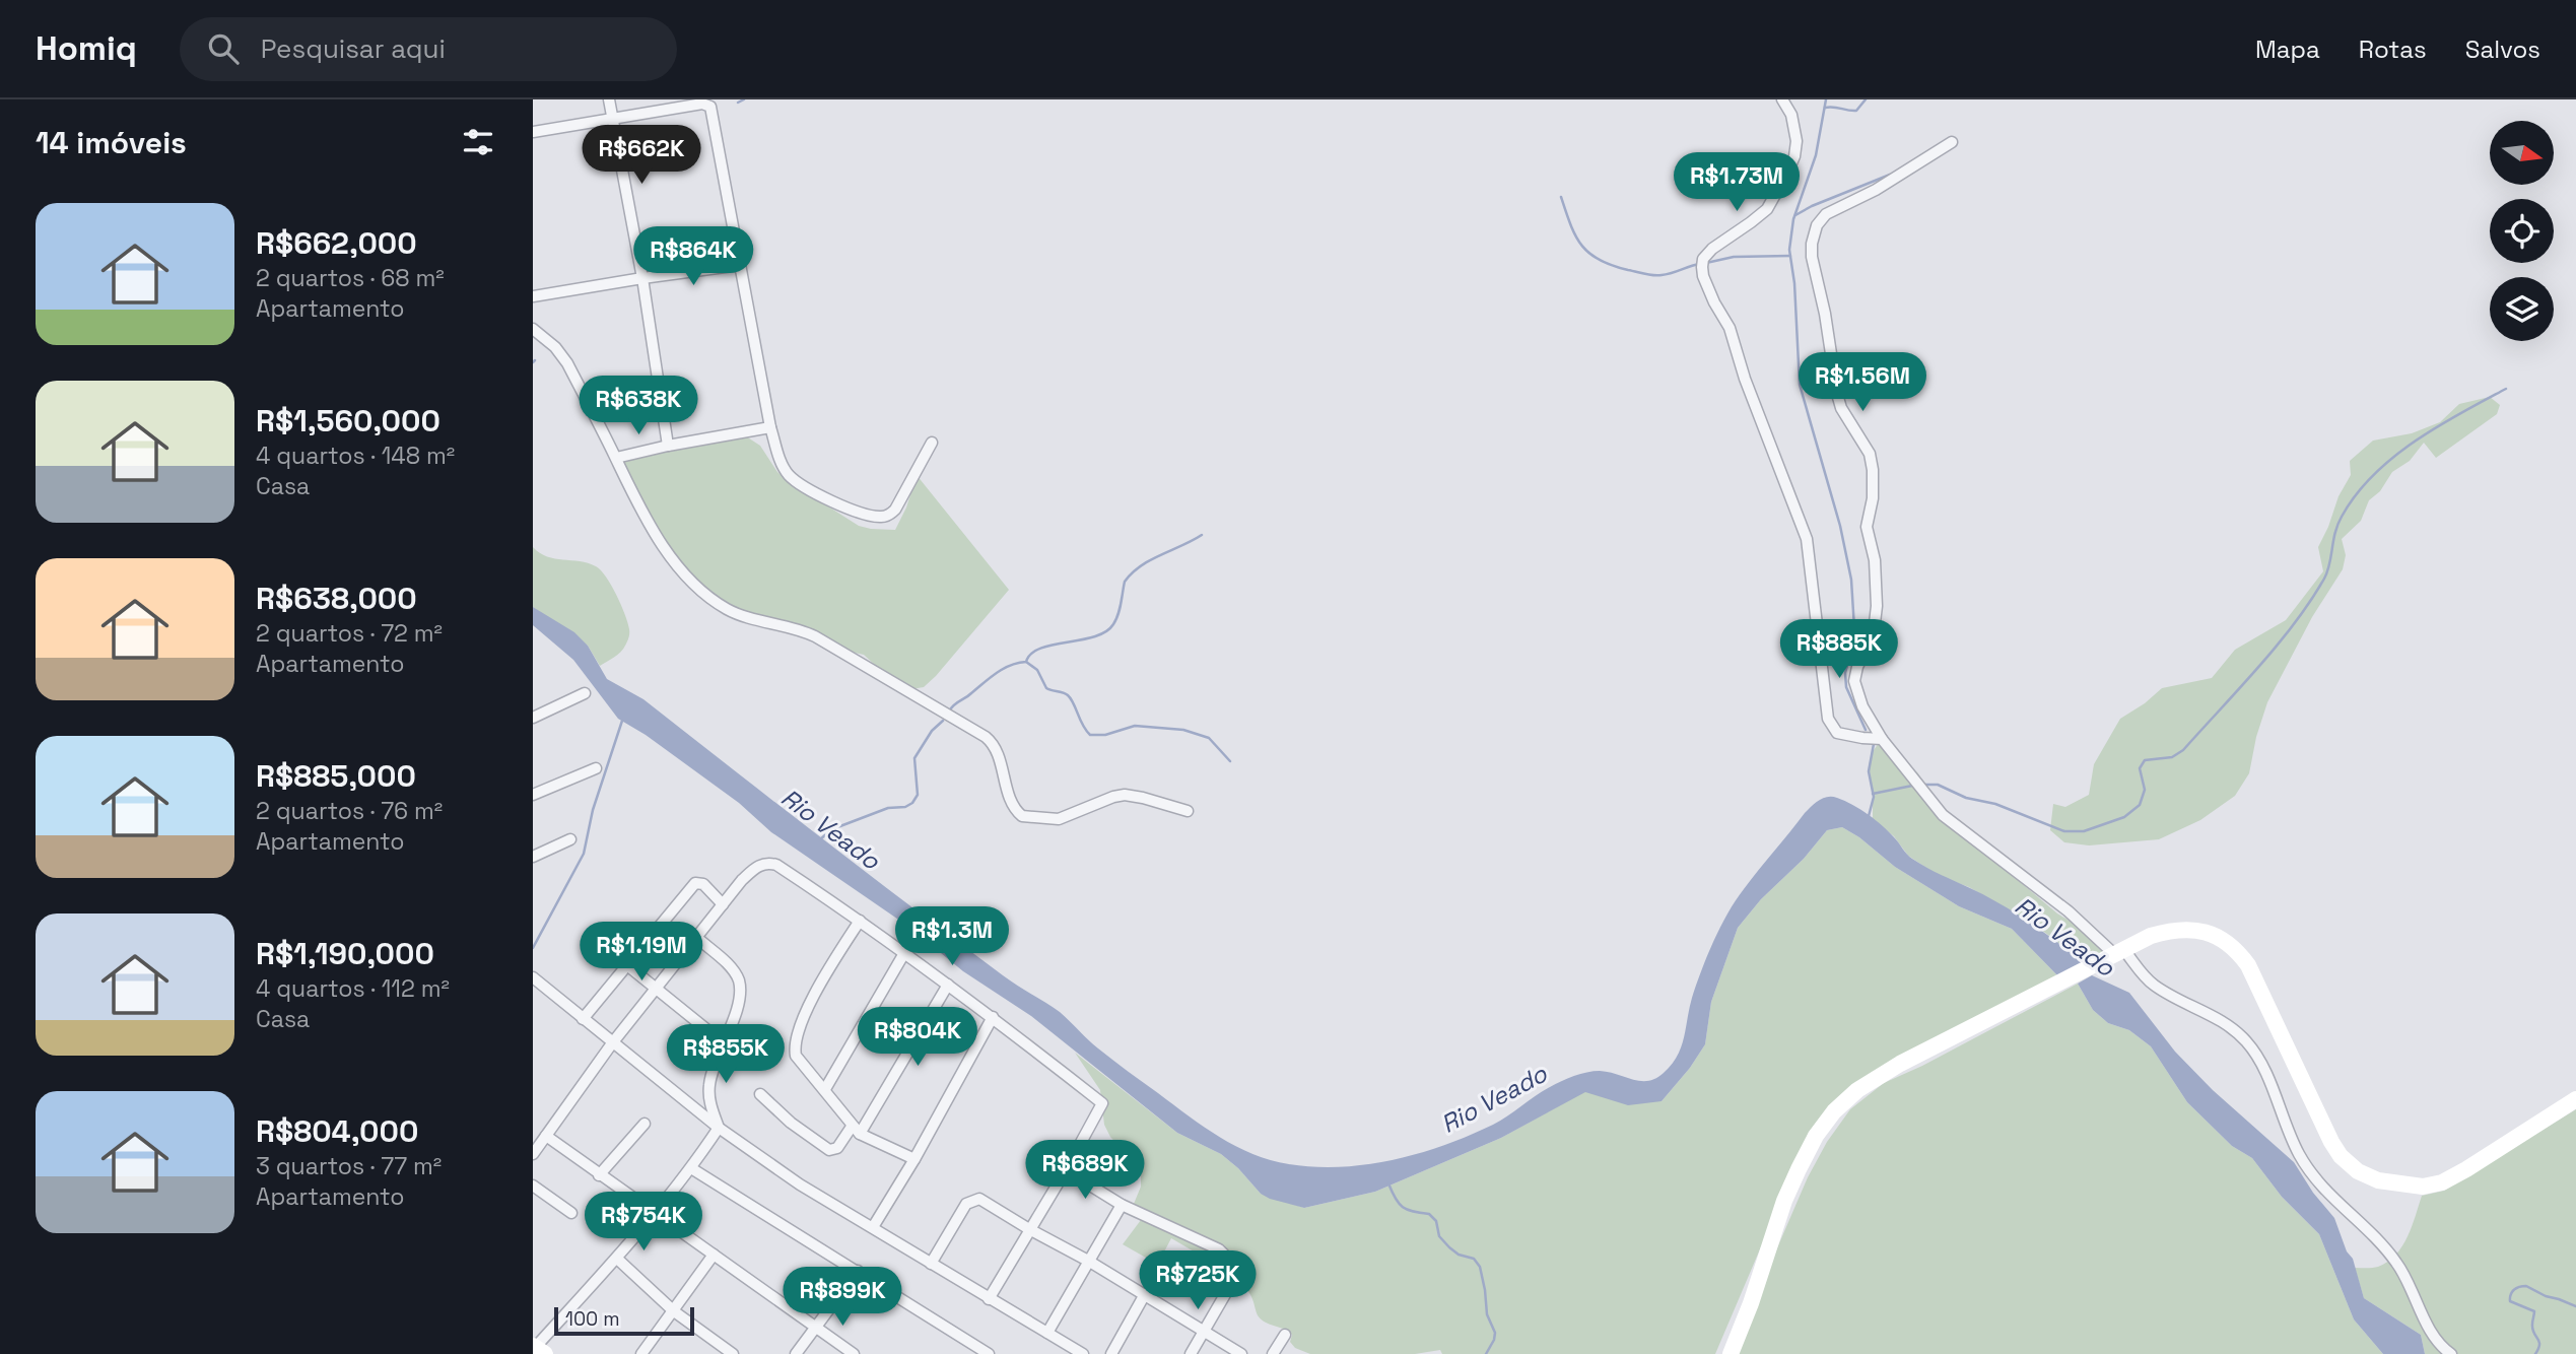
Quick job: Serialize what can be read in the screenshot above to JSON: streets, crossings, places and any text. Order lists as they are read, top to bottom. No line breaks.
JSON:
{"water":["Rio Veado"],"scale_bar":"100 m","north":"right","page":{"header":"Homiq","search":"Pesquisar aqui","nav":["Mapa","Rotas","Salvos"],"heading":"14 imóveis","price":["R$662K","R$1.73M","R$864K","R$1.56M","R$638K","R$885K","R$1.3M","R$1.19M","R$804K","R$855K","R$689K","R$754K","R$725K","R$899K"],"list":[{"name":"R$662,000","note":"2 quartos · 68 m² · Apartamento"},{"name":"R$1,560,000","note":"4 quartos · 148 m² · Casa"},{"name":"R$638,000","note":"2 quartos · 72 m² · Apartamento"},{"name":"R$885,000","note":"2 quartos · 76 m² · Apartamento"},{"name":"R$1,190,000","note":"4 quartos · 112 m² · Casa"},{"name":"R$804,000","note":"3 quartos · 77 m² · Apartamento"}],"scale":"100 m"}}
